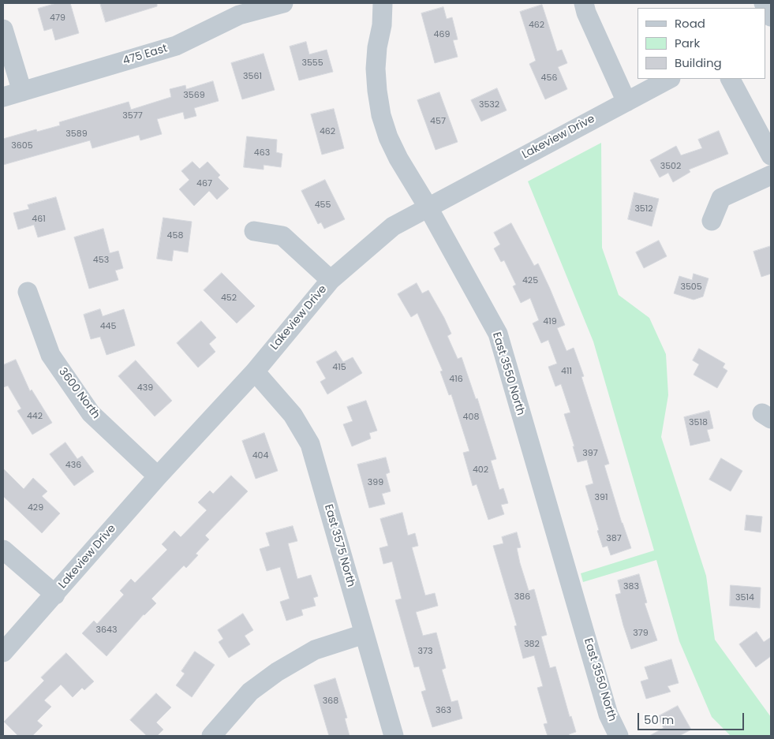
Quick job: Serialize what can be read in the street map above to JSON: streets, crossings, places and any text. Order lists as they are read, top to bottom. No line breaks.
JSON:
{"streets":{"street":["475 East","Lakeview Drive","East 3550 North","3600 North","East 3575 North"]},"crossings":[["Lakeview Drive","East 3550 North"],["Lakeview Drive","3600 North"],["Lakeview Drive","East 3575 North"]],"house_numbers":["479","462","469","3555","3561","456","3569","3532","3577","457","462","3589","3605","463","3502","467","455","3512","461","458","453","425","3505","452","419","445","415","411","416","439","442","408","3518","397","404","436","402","399","391","429","387","383","386","3514","3643","379","382","373","368","363"],"legend":["Road","Park","Building"],"scale_bar":"50 m"}
